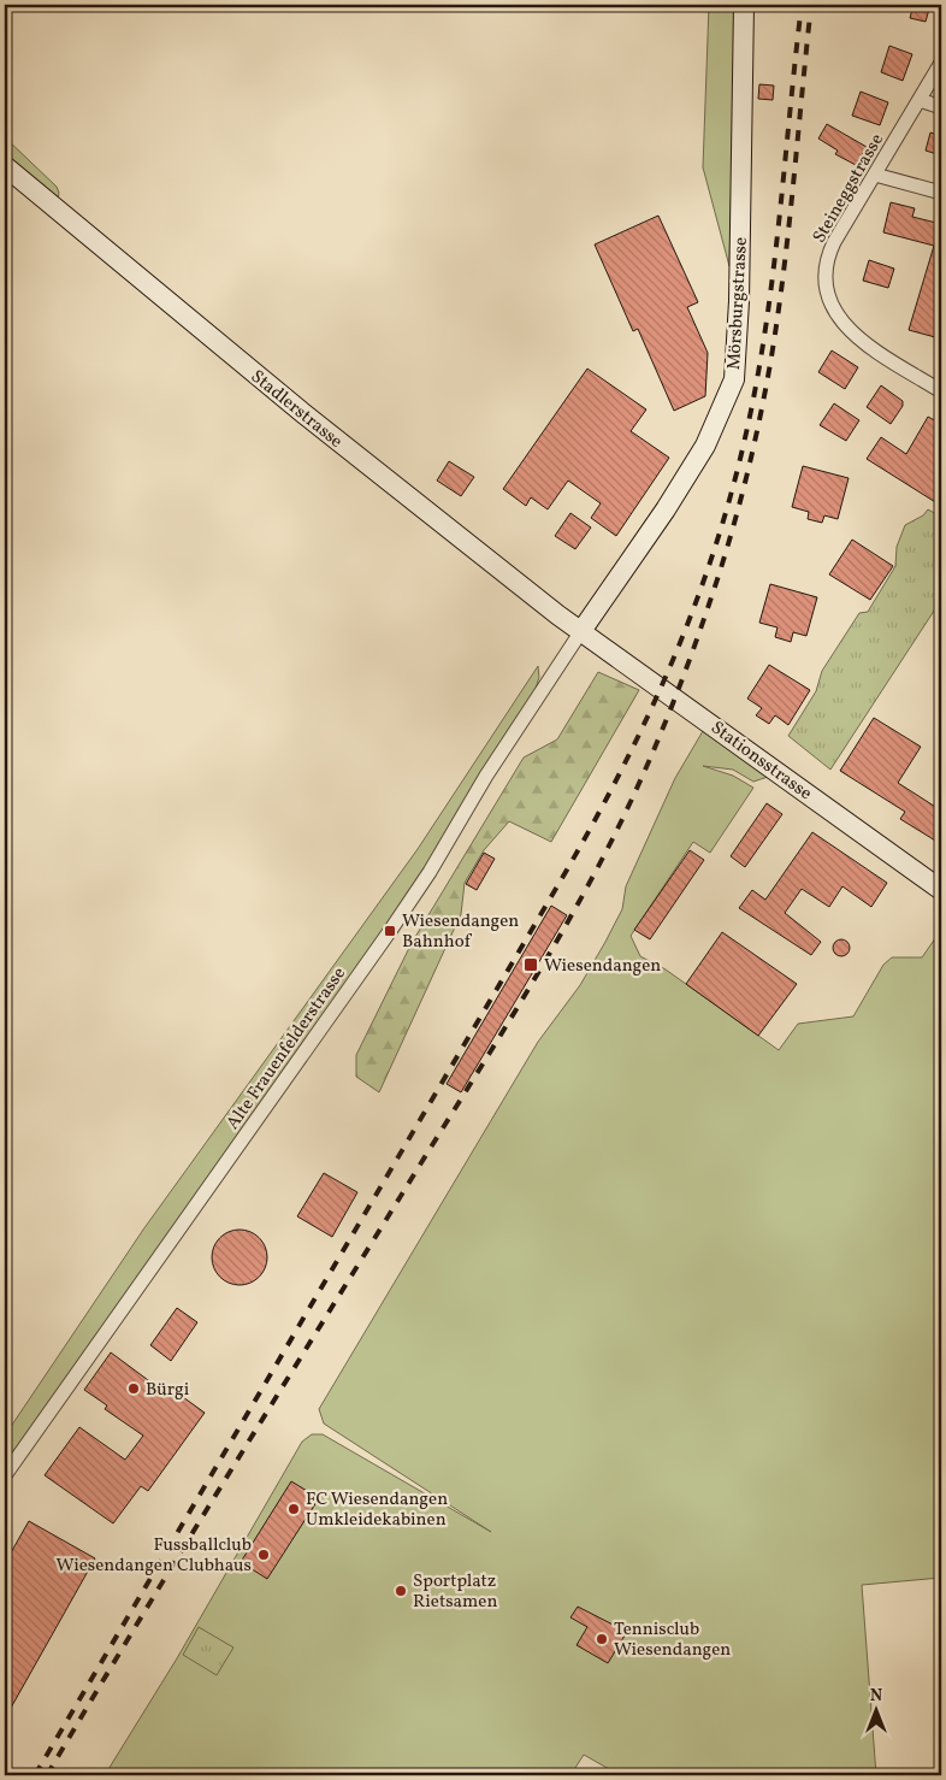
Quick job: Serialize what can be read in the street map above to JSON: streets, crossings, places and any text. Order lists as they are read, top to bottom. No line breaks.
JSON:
{"streets":{"main road":["Mörsburgstrasse","Stadlerstrasse","Stationsstrasse"],"street":["Steineggstrasse","Alte Frauenfelderstrasse"]},"crossings":[["Mörsburgstrasse","Stadlerstrasse"],["Mörsburgstrasse","Stationsstrasse"],["Mörsburgstrasse","Alte Frauenfelderstrasse"],["Stadlerstrasse","Stationsstrasse"],["Stadlerstrasse","Alte Frauenfelderstrasse"],["Stationsstrasse","Alte Frauenfelderstrasse"]],"places":{"transit":["Wiesendangen Bahnhof","Wiesendangen"],"other":["Bürgi","FC Wiesendangen Umkleidekabinen","Fussballclub Wiesendangen Clubhaus","Sportplatz Rietsamen","Tennisclub Wiesendangen"]},"north":"top"}
